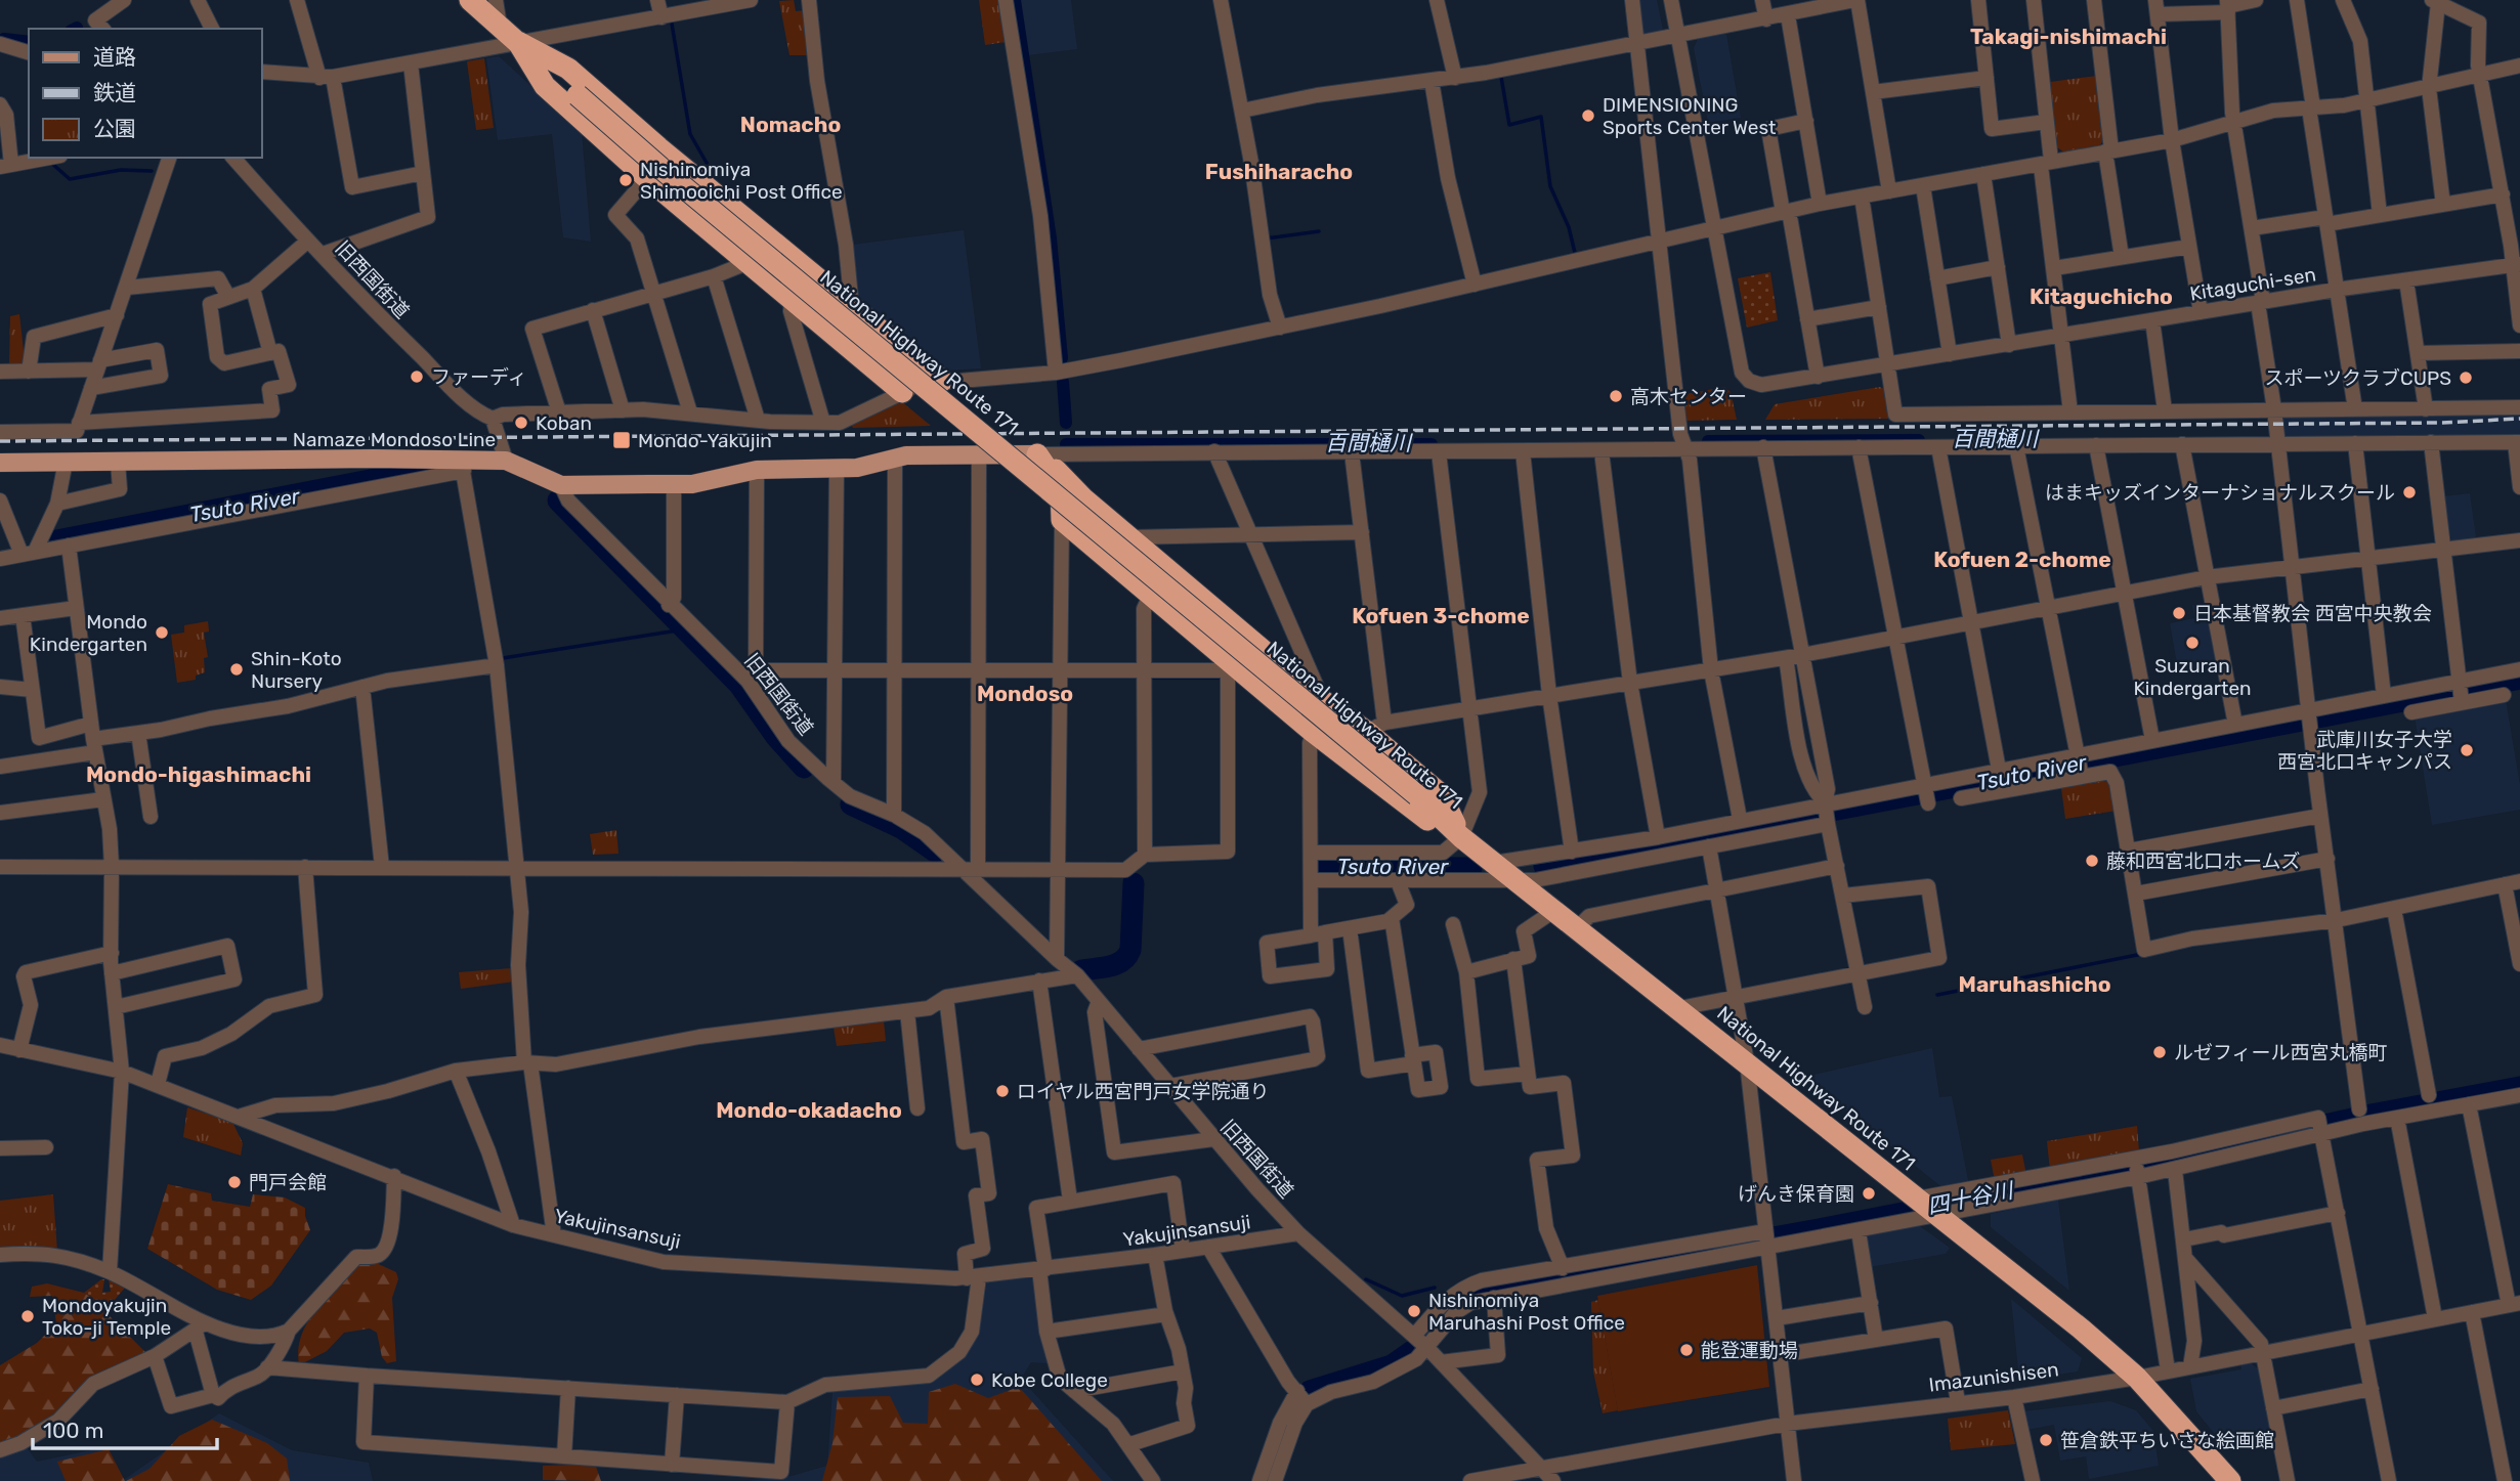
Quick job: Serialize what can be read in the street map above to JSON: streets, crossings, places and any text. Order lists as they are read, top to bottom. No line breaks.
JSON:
{"streets":{"highway":["National Highway Route 171"],"main road":["Namaze Mondoso Line"],"street":["旧西国街道","Kitaguchi-sen","Yakujinsansuji","Imazunishisen"]},"crossings":[["旧西国街道","Namaze Mondoso Line"],["旧西国街道","Yakujinsansuji"],["旧西国街道","Imazunishisen"],["National Highway Route 171","Imazunishisen"]],"districts":["Takagi-nishimachi","Nomacho","Fushiharacho","Kitaguchicho","Kofuen 2-chome","Kofuen 3-chome","Mondoso","Mondo-higashimachi","Maruhashicho","Mondo-okadacho"],"water":["百間樋川","Tsuto River","四十谷川"],"places":{"other":["DIMENSIONING Sports Center West","Nishinomiya Shimooichi Post Office","ファーディ","スポーツクラブCUPS","高木センター","Koban","はまキッズインターナショナルスクール","日本基督教会 西宮中央教会","Mondo Kindergarten","Suzuran Kindergarten","Shin-Koto Nursery","武庫川女子大学 西宮北口キャンパス","藤和西宮北口ホームズ","ルゼフィール西宮丸橋町","ロイヤル西宮門戸女学院通り","門戸会館","げんき保育園","Nishinomiya Maruhashi Post Office","Mondoyakujin Toko-ji Temple","能登運動場","Kobe College","笹倉鉄平ちいさな絵画館"],"transit":["Mondo-Yakujin"]},"legend":["道路","鉄道","公園"],"scale_bar":"100 m"}
